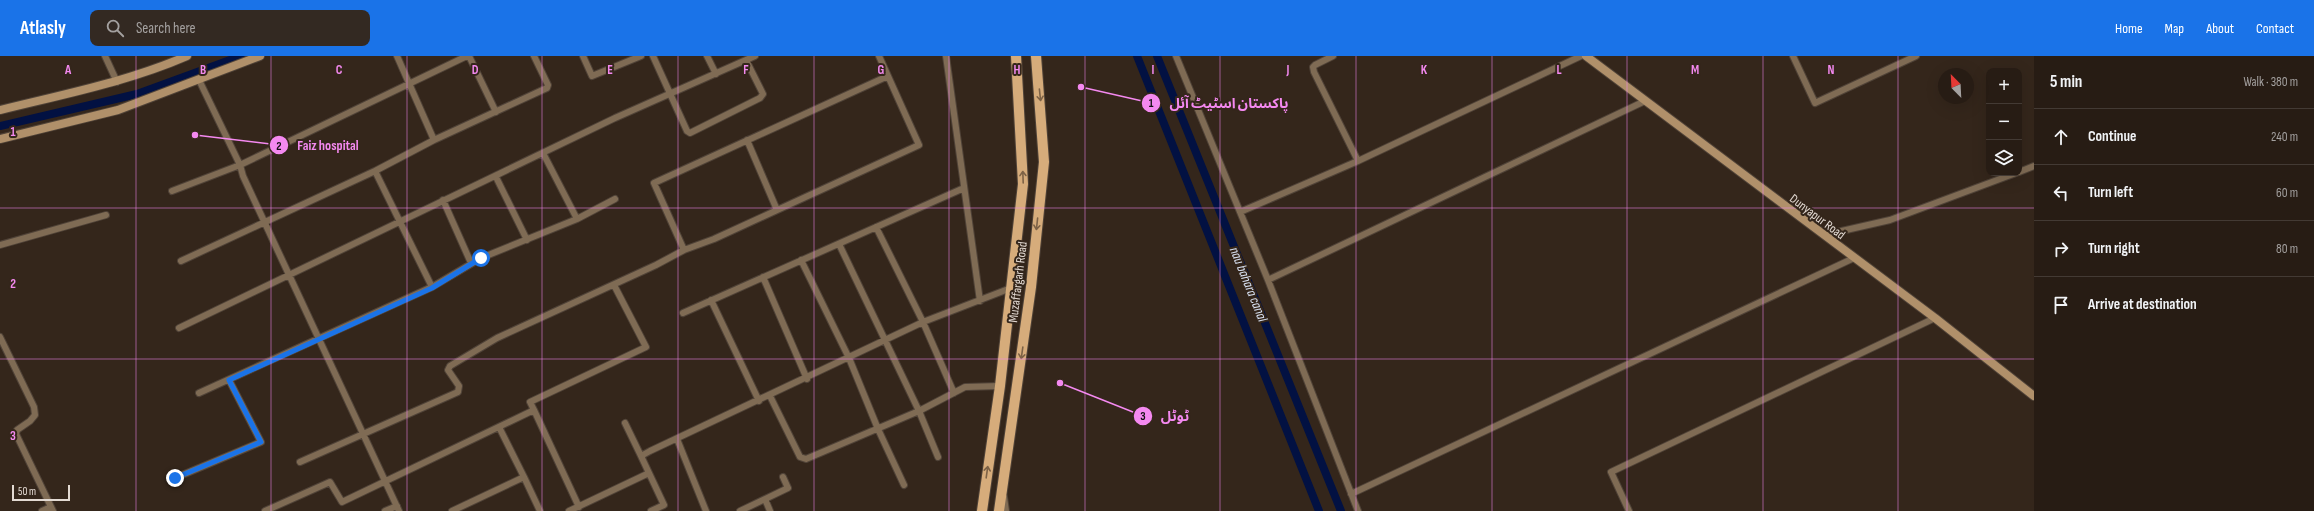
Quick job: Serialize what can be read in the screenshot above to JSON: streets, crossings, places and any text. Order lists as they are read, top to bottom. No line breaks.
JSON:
{"streets":{"main road":["Dunyapur Road","Muzaffargarh Road"]},"water":["nau bahara canal"],"places":["پاکستان اسٹیٹ آئل","Faiz hospital","ٹوٹل"],"scale_bar":"50 m","north":"top left","page":{"header":"Atlasly","search":"Search here","nav":["Home","Map","About","Contact"],"heading":["5 min","Walk · 380 m"],"map_buttons":["+","−"],"list":[["Continue","240 m"],["Turn left","60 m"],["Turn right","80 m"],"Arrive at destination"],"scale":"50 m"},"grid":{"columns":["A","B","C","D","E","F","G","H","I","J","K","L","M","N"],"rows":["1","2","3"]}}
